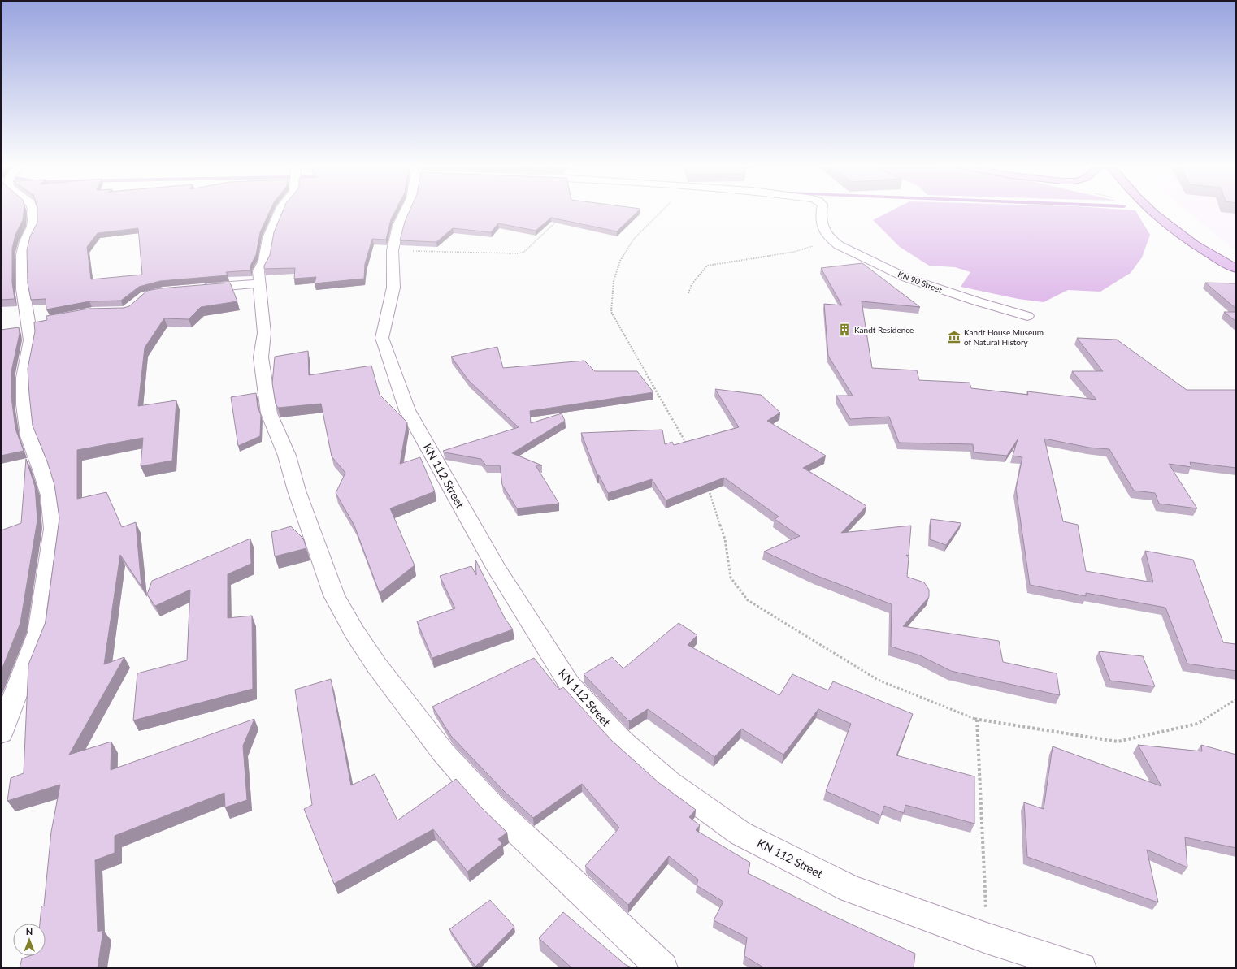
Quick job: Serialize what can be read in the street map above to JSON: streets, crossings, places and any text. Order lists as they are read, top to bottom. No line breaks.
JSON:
{"streets":{"street":["KN 90 Street","KN 112 Street"]},"places":{"building":["Kandt Residence"],"museum":["Kandt House Museum of Natural History"]},"north":"top"}
